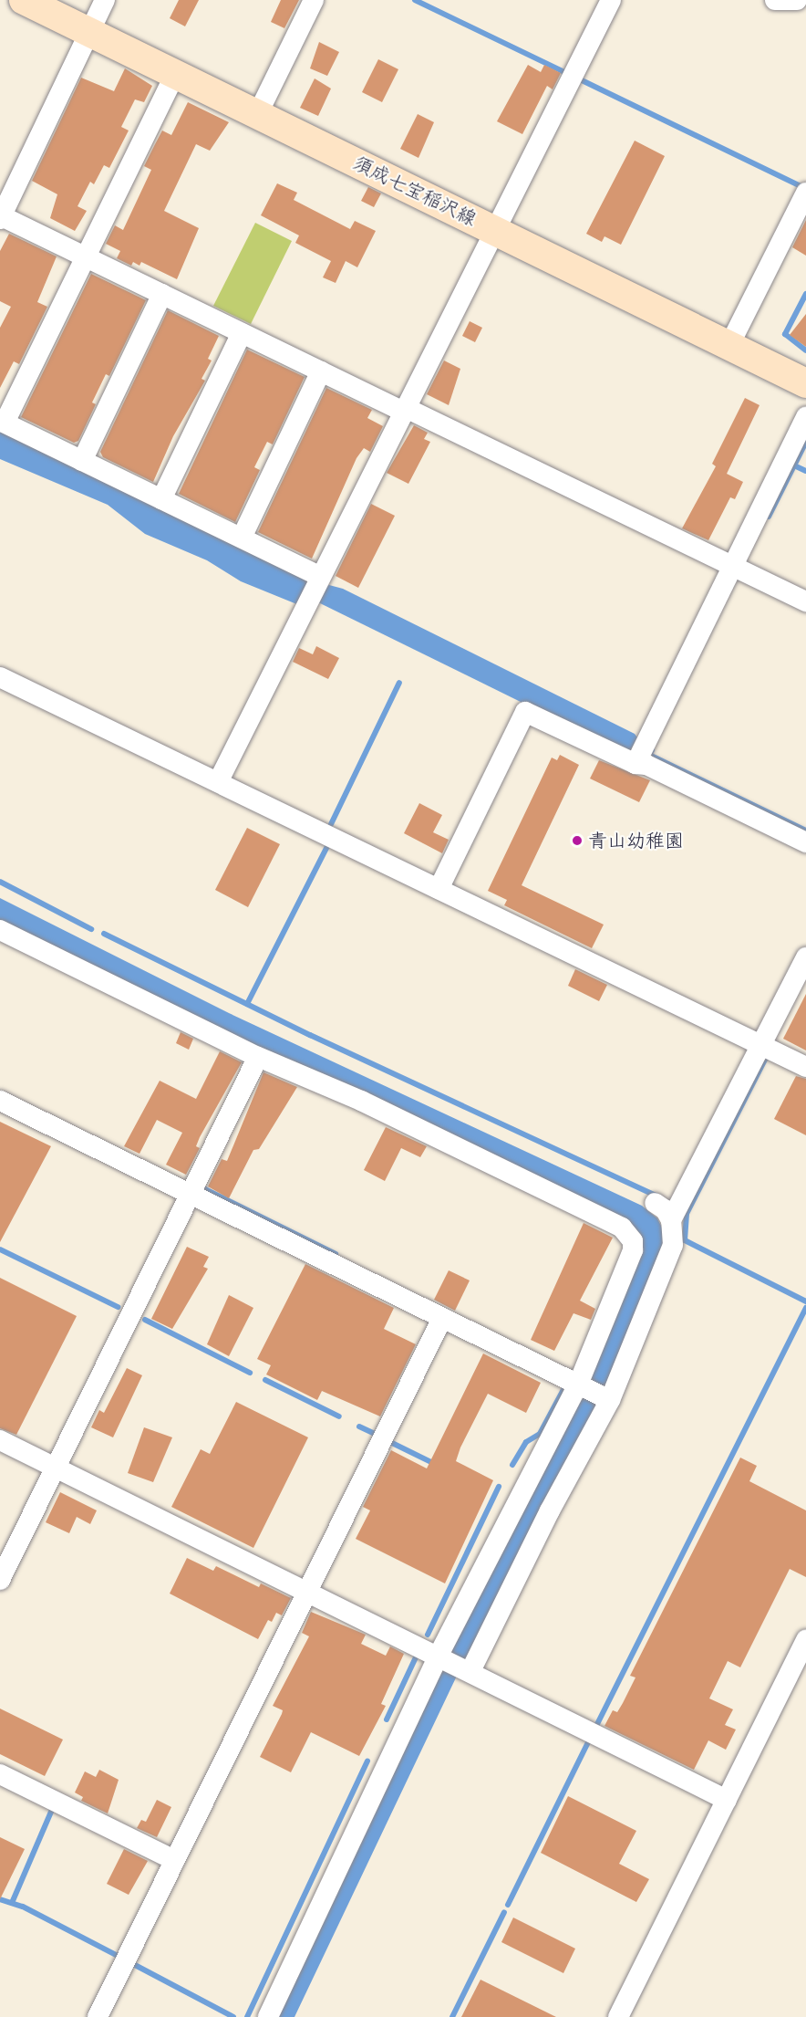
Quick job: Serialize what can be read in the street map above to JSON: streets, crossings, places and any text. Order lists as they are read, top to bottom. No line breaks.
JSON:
{"streets":{"main road":["須成七宝稲沢線"]},"places":["青山幼稚園"]}
